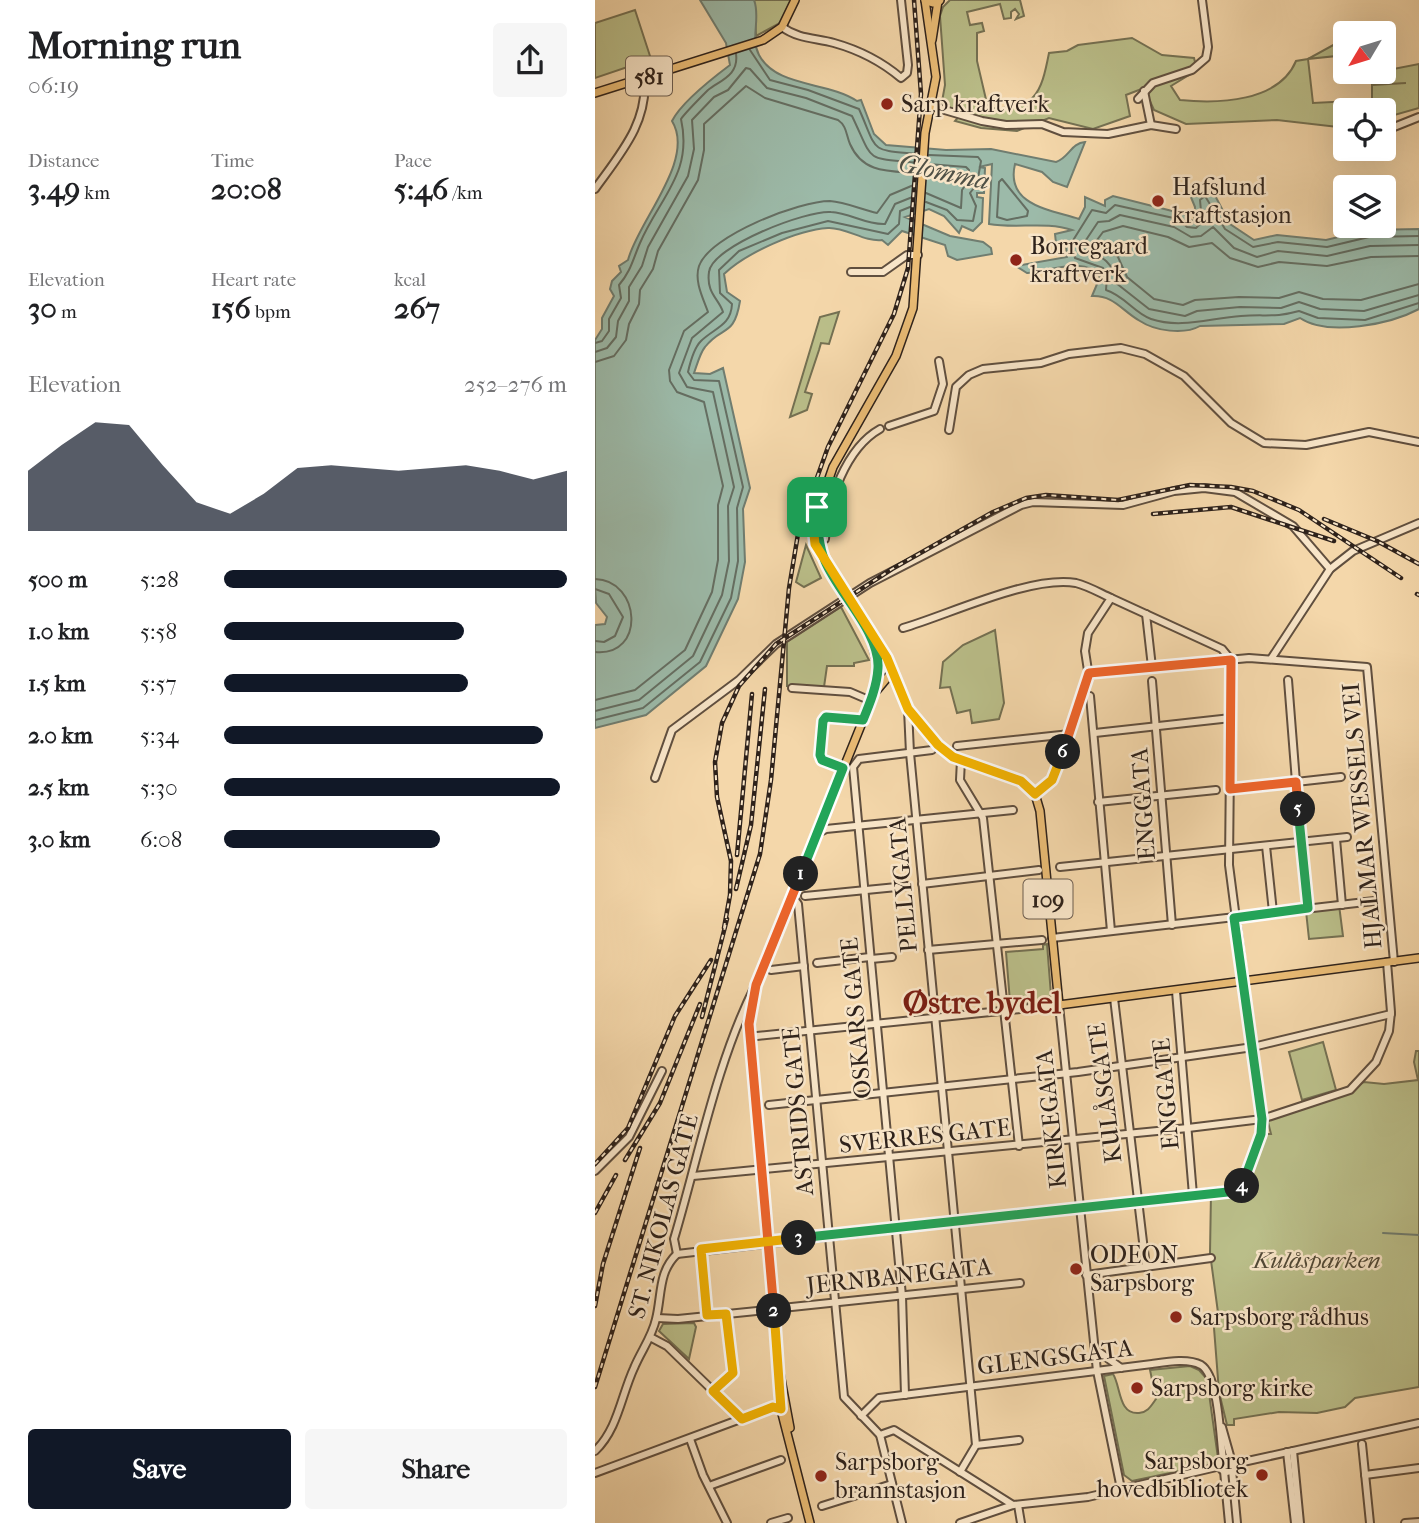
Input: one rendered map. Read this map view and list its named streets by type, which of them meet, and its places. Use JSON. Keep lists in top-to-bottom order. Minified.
{"streets":{"main road":["581","109","KIRKEGATA"],"street":["ENGGATA","HJALMAR WESSELS VEI","PELLYGATA","OSKARS GATE","KULÅSGATE","ENGGATE","ASTRIDS GATE","SVERRES GATE","ST. NIKOLAS GATE","JERNBANEGATA","GLENGSGATA"]},"crossings":[["HJALMAR WESSELS VEI","SVERRES GATE"],["PELLYGATA","OSKARS GATE"],["PELLYGATA","SVERRES GATE"],["PELLYGATA","JERNBANEGATA"],["PELLYGATA","GLENGSGATA"],["OSKARS GATE","SVERRES GATE"],["OSKARS GATE","JERNBANEGATA"],["OSKARS GATE","GLENGSGATA"],["KULÅSGATE","SVERRES GATE"],["ENGGATE","SVERRES GATE"],["ASTRIDS GATE","SVERRES GATE"],["ASTRIDS GATE","JERNBANEGATA"],["ASTRIDS GATE","GLENGSGATA"],["KIRKEGATA","SVERRES GATE"],["KIRKEGATA","GLENGSGATA"],["SVERRES GATE","ST. NIKOLAS GATE"]],"districts":["Østre bydel"],"water":["Glomma"],"parks":["Kulåsparken"],"places":["Sarp kraftverk","Hafslund kraftstasjon","Borregaard kraftverk","ODEON Sarpsborg","Sarpsborg rådhus","Sarpsborg kirke","Sarpsborg hovedbibliotek","Sarpsborg brannstasjon"],"north":"bottom left","page":{"heading":["Morning run","06:19"],"stats":[["Distance","3.49 km"],["Time","20:08"],["Pace","5:46 /km"],["Elevation","30 m"],["Heart rate","156 bpm"],["kcal","267"]],"chart":["Elevation","252–276 m"],"list":[{"name":"500 m","note":"5:28"},{"name":"1.0 km","note":"5:58"},{"name":"1.5 km","note":"5:57"},{"name":"2.0 km","note":"5:34"},{"name":"2.5 km","note":"5:30"},{"name":"3.0 km","note":"6:08"}],"pins":["6","5","1","4","3","2"],"buttons":["Save","Share"]}}
